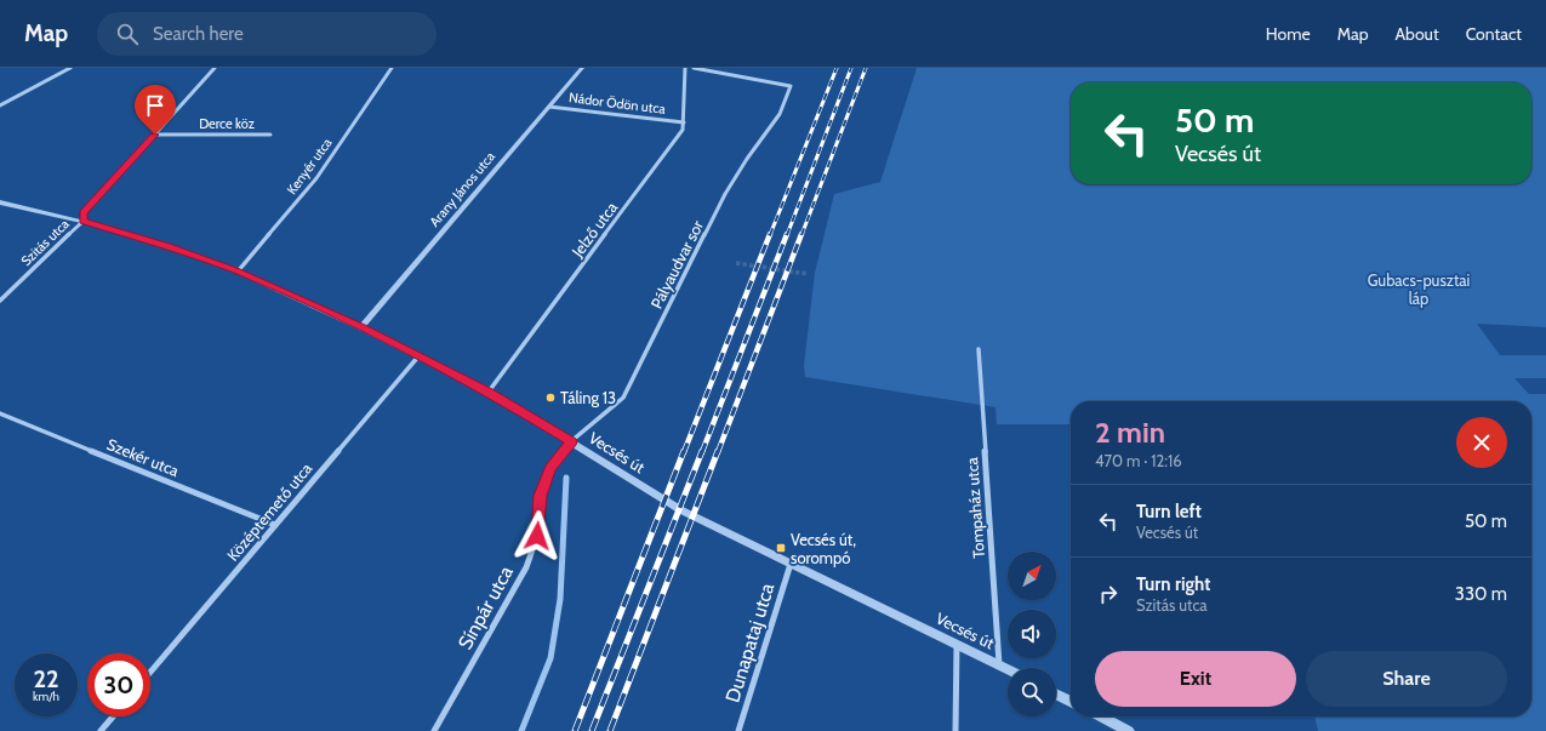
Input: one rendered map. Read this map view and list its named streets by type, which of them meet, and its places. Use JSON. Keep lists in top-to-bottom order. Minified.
{"streets":{"street":["Nádor Ödön utca","Derce köz","Kenyér utca","Arany János utca","Jelző utca","Szitás utca","Pályaudvar sor","Vecsés út","Szekér utca","Tompaház utca","Középtemető utca","Sínpár utca","Dunapataj utca"]},"crossings":[["Nádor Ödön utca","Arany János utca"],["Nádor Ödön utca","Jelző utca"],["Derce köz","Szitás utca"],["Kenyér utca","Vecsés út"],["Arany János utca","Vecsés út"],["Jelző utca","Vecsés út"],["Szitás utca","Vecsés út"],["Pályaudvar sor","Vecsés út"],["Pályaudvar sor","Sínpár utca"],["Vecsés út","Tompaház utca"],["Vecsés út","Középtemető utca"],["Vecsés út","Sínpár utca"],["Vecsés út","Dunapataj utca"],["Szekér utca","Középtemető utca"]],"parks":["Gubacs-pusztai láp"],"places":{"other":["Táling 13"],"transit":["Vecsés út, sorompó"]},"north":"top right","page":{"header":"Map","search":"Search here","nav":["Home","Map","About","Contact"],"turn":["50 m","Vecsés út"],"heading":["2 min","470 m · 12:16"],"list":[{"name":"Turn left","note":"Vecsés út","value":"50 m"},{"name":"Turn right","note":"Szitás utca","value":"330 m"}],"buttons":["Exit","Share"],"speed":"22 km/h","limit":"30"}}
